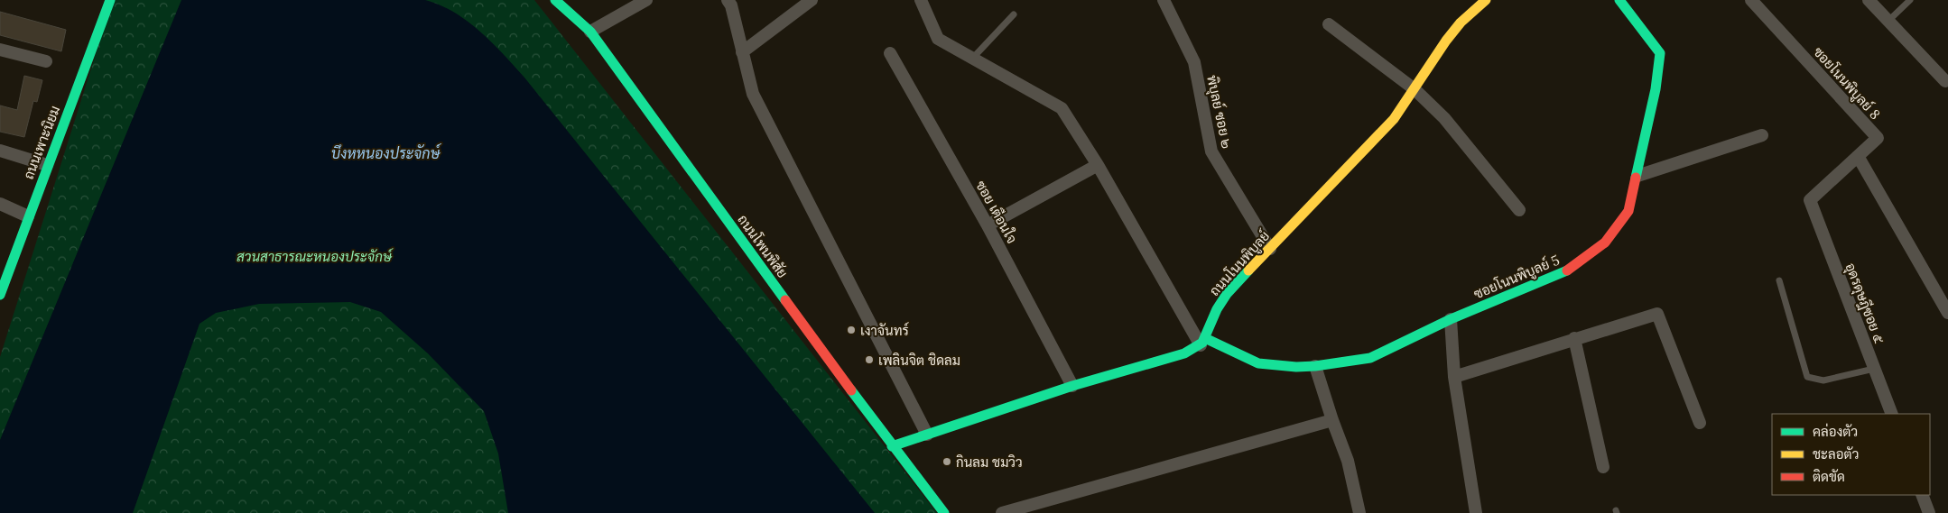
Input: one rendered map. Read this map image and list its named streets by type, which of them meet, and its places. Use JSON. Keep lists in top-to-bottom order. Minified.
{"streets":{"street":["ซอยโนนพิบูลย์ 8","พิบุลย์ ซอย ๒","ถนนเพาะนิยม","ซอย เตือนใจ","ถนนโพนพิสัย","ถนนโนนพิบูลย์","ซอยโนนพิบูลย์ 5","อุดรดุษฎีซอย ๕"]},"crossings":[["ซอยโนนพิบูลย์ 8","อุดรดุษฎีซอย ๕"],["พิบุลย์ ซอย ๒","ถนนโนนพิบูลย์"],["ถนนโนนพิบูลย์","ซอยโนนพิบูลย์ 5"]],"water":["บึงหหนองประจักษ์"],"parks":["สวนสาธารณะหนองประจักษ์"],"places":["เงาจันทร์","เพลินจิต ชิดลม","กินลม ชมวิว"],"legend":["คล่องตัว","ชะลอตัว","ติดขัด"]}
